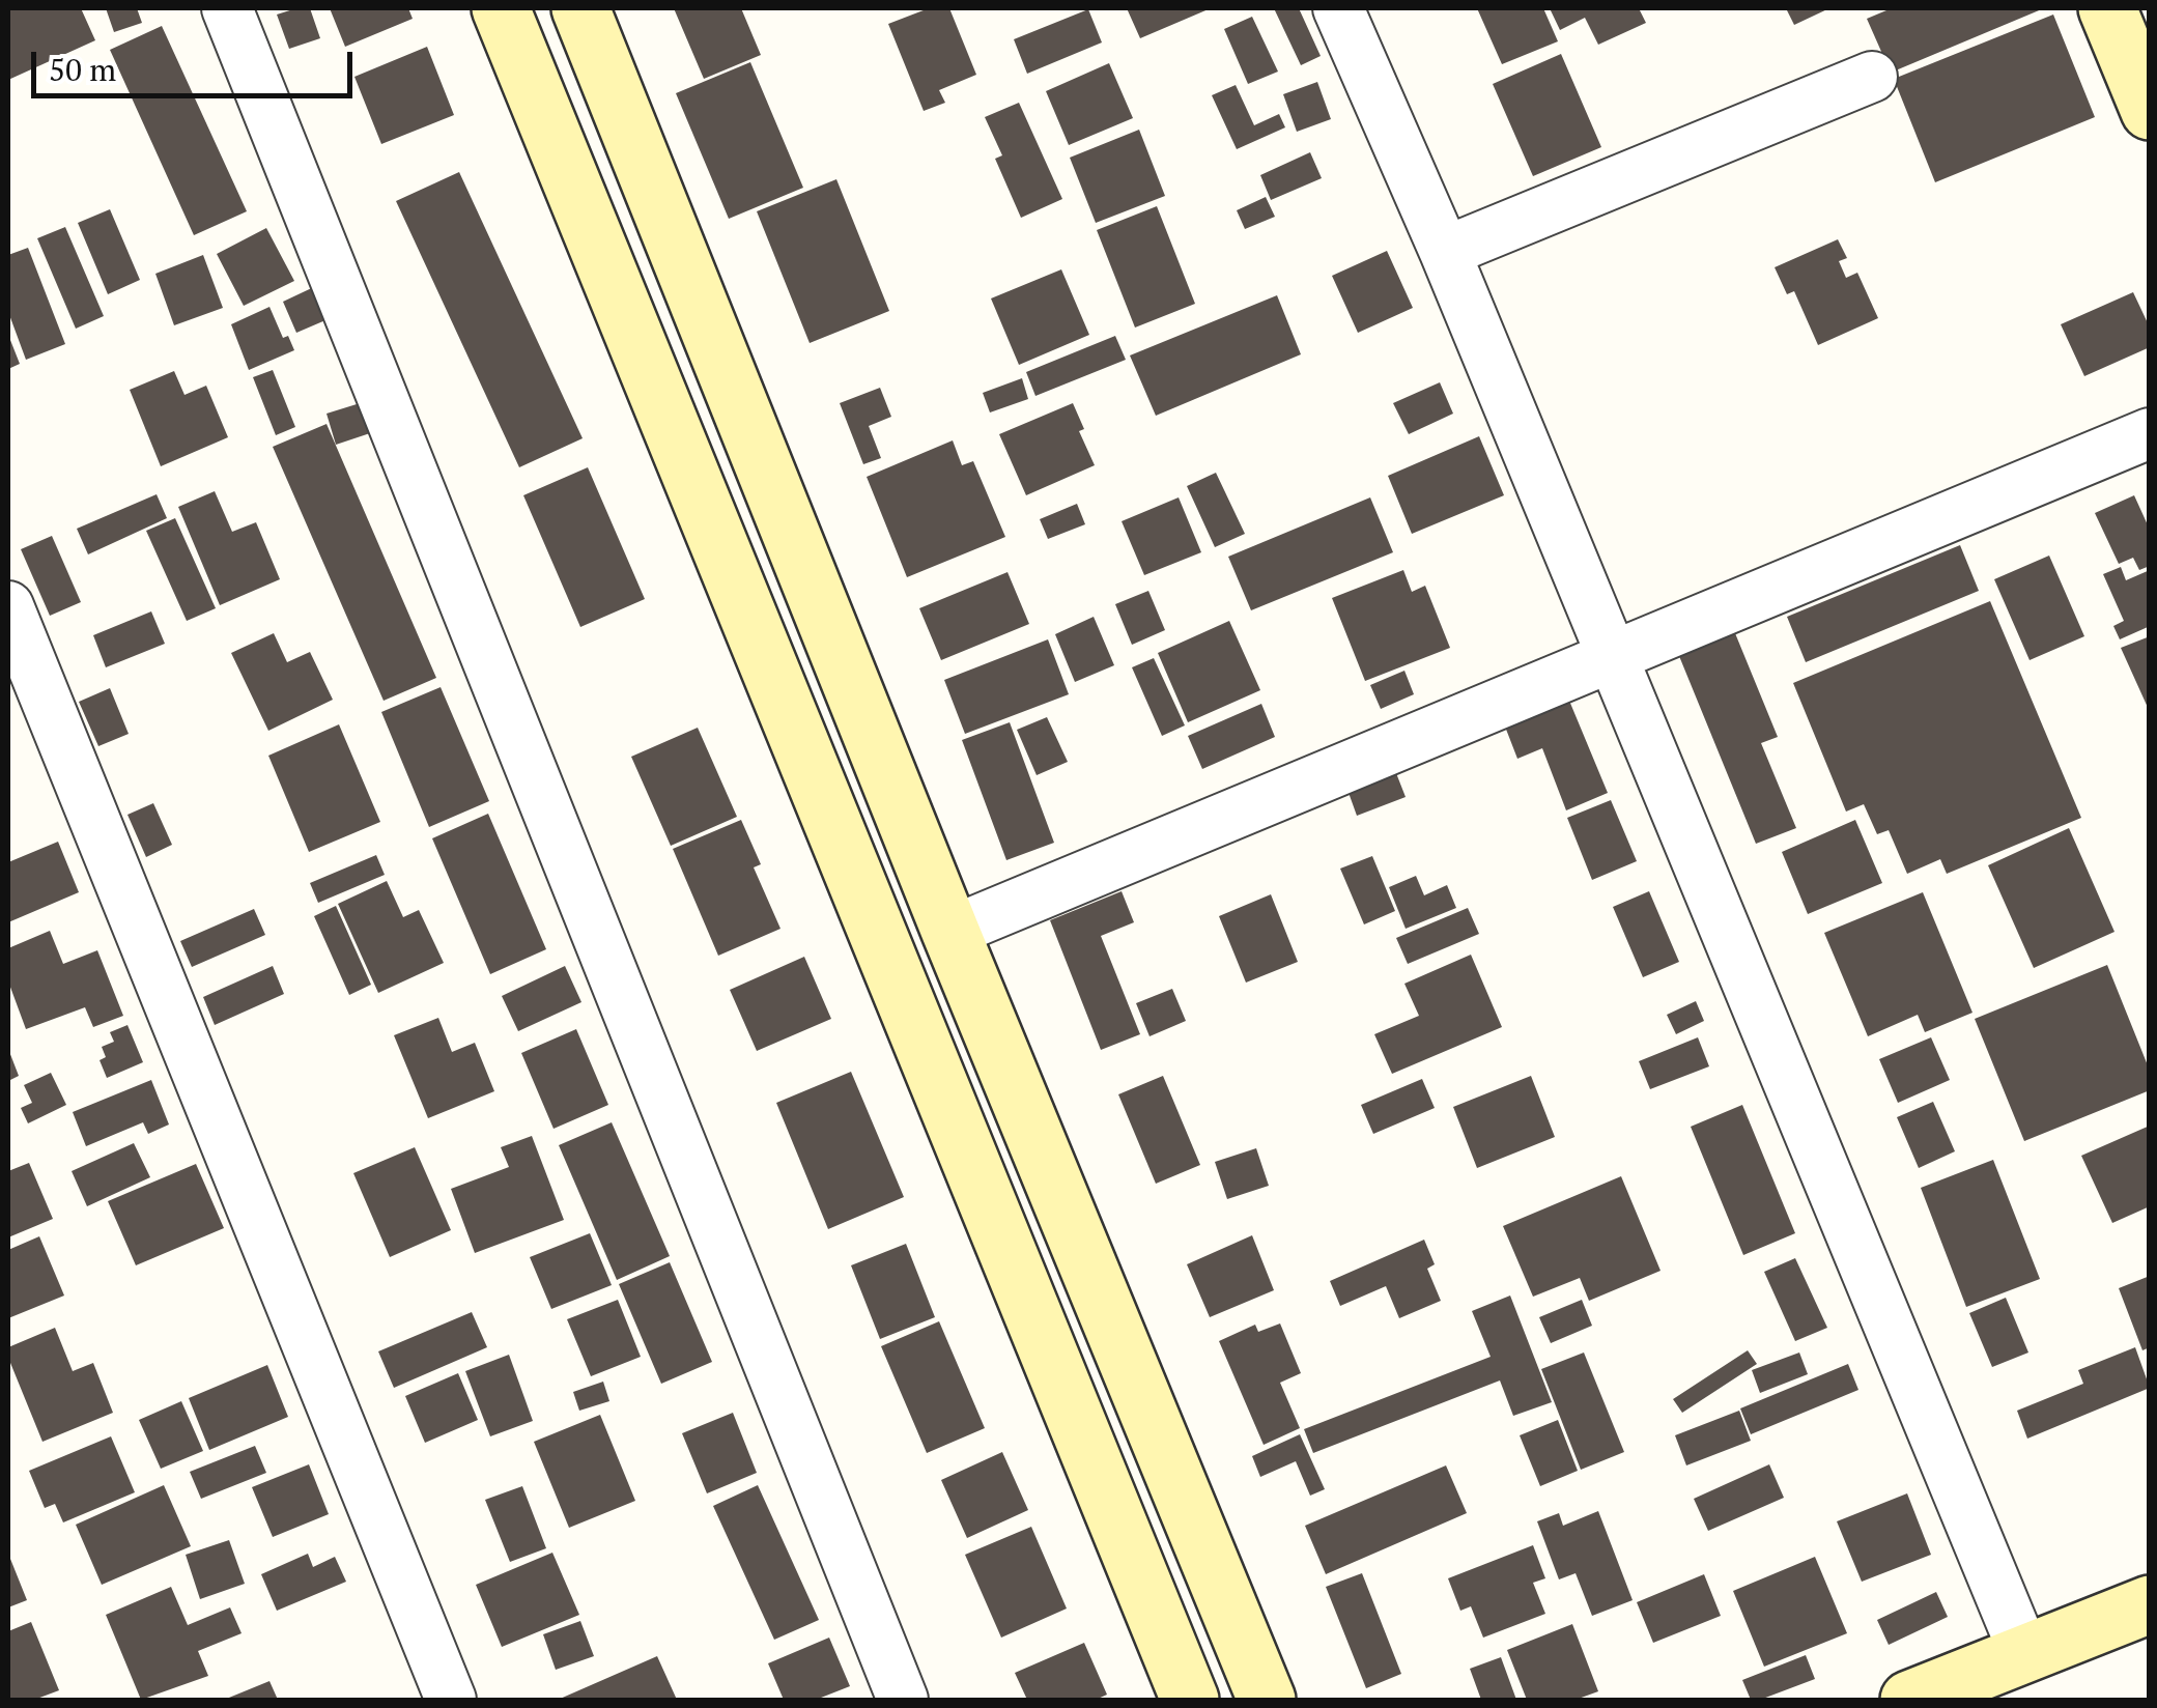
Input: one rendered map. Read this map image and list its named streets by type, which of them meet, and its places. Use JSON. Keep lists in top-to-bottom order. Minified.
{"scale_bar":"50 m"}
